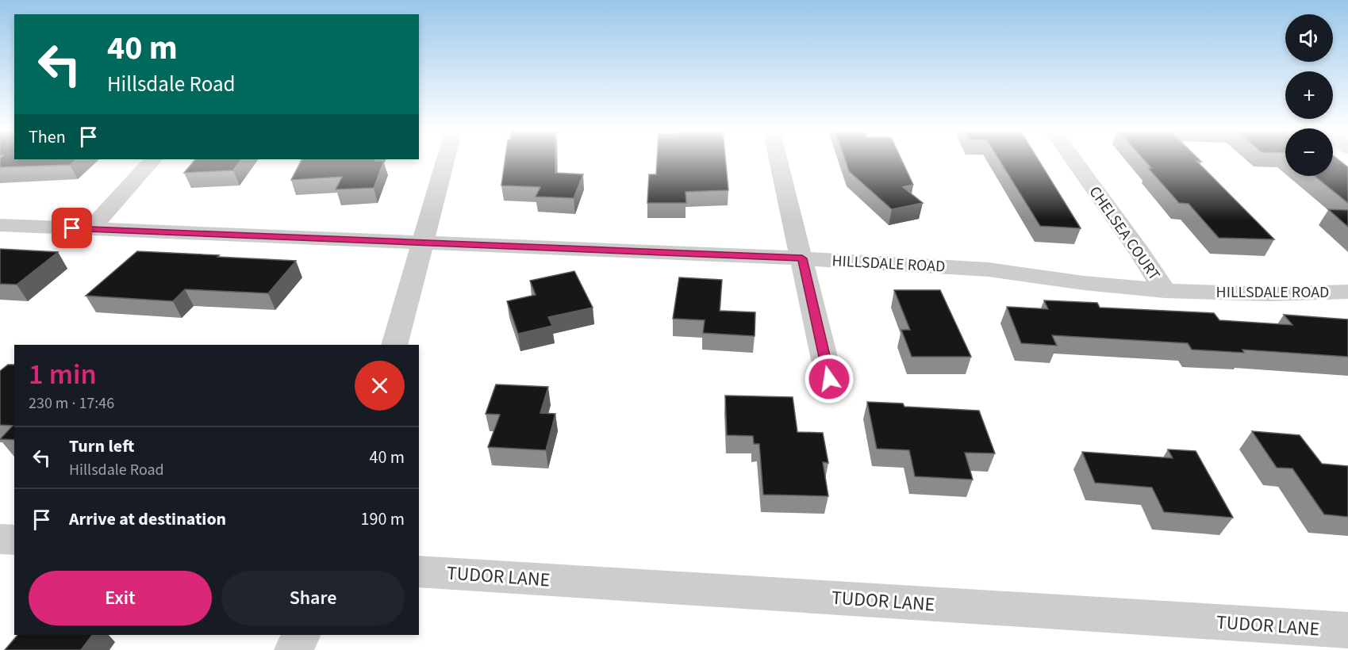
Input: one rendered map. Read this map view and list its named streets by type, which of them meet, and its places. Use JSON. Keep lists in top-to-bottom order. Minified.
{"streets":{"street":["CHELSEA COURT","HILLSDALE ROAD","TUDOR LANE"]},"crossings":[["CHELSEA COURT","HILLSDALE ROAD"]],"page":{"map_buttons":["+","−"],"turn":["40 m","Hillsdale Road"],"then":"Then","heading":["1 min","230 m · 17:46"],"list":[{"name":"Turn left","note":"Hillsdale Road","value":"40 m"},{"name":"Arrive at destination","value":"190 m"}],"buttons":["Exit","Share"]}}
